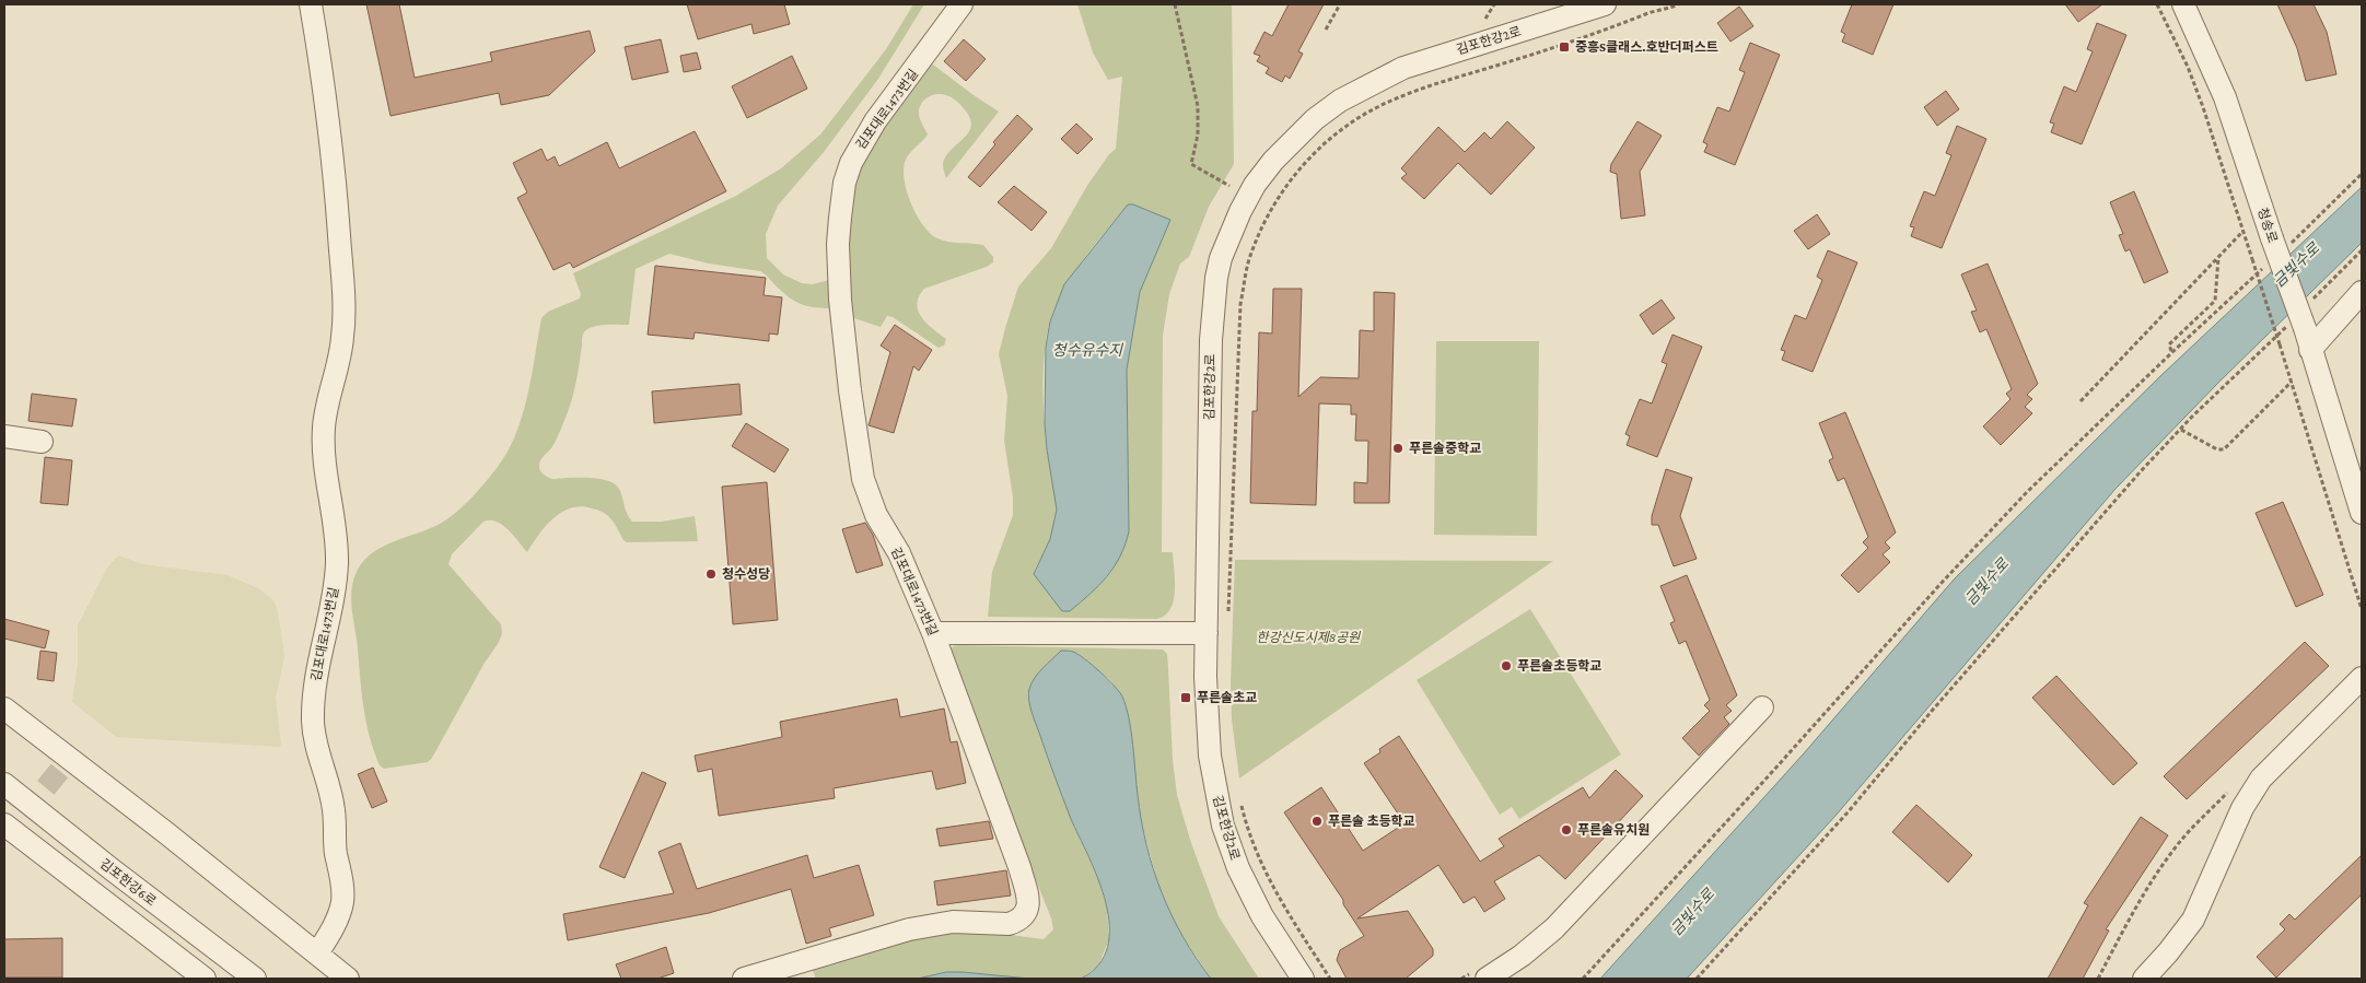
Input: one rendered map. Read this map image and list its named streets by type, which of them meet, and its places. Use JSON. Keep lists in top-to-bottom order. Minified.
{"streets":{"street":["김포한강2로","김포대로1473번길","청송로","김포한강6로"]},"water":["금빛수로","청수유수지"],"parks":["한강신도시제8공원"],"places":{"transit":["중흥S클래스.호반더퍼스트","푸른솔초교"],"other":["푸른솔중학교","청수성당","푸른솔초등학교","푸른솔 초등학교","푸른솔유치원"]}}
